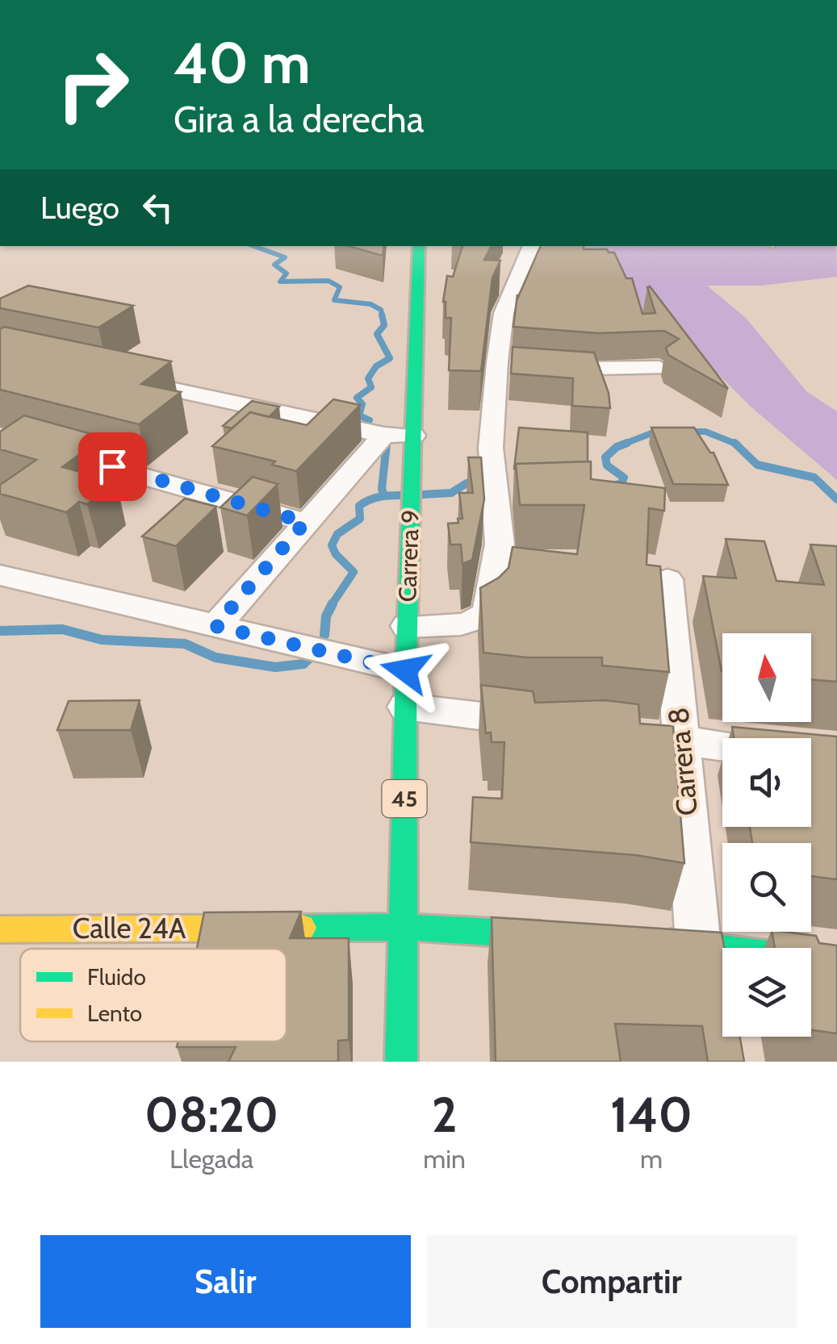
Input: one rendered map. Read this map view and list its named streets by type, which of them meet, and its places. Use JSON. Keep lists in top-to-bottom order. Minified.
{"streets":{"main road":["Carrera 9","45","Calle 24A"],"street":["Carrera 8"]},"crossings":[["Carrera 9","Calle 24A"]],"legend":["Fluido","Lento"],"north":"top","page":{"turn":["40 m","Gira a la derecha"],"then":"Luego","eta":["08:20","Llegada","2","min","140","m"],"buttons":["Salir","Compartir"]}}
